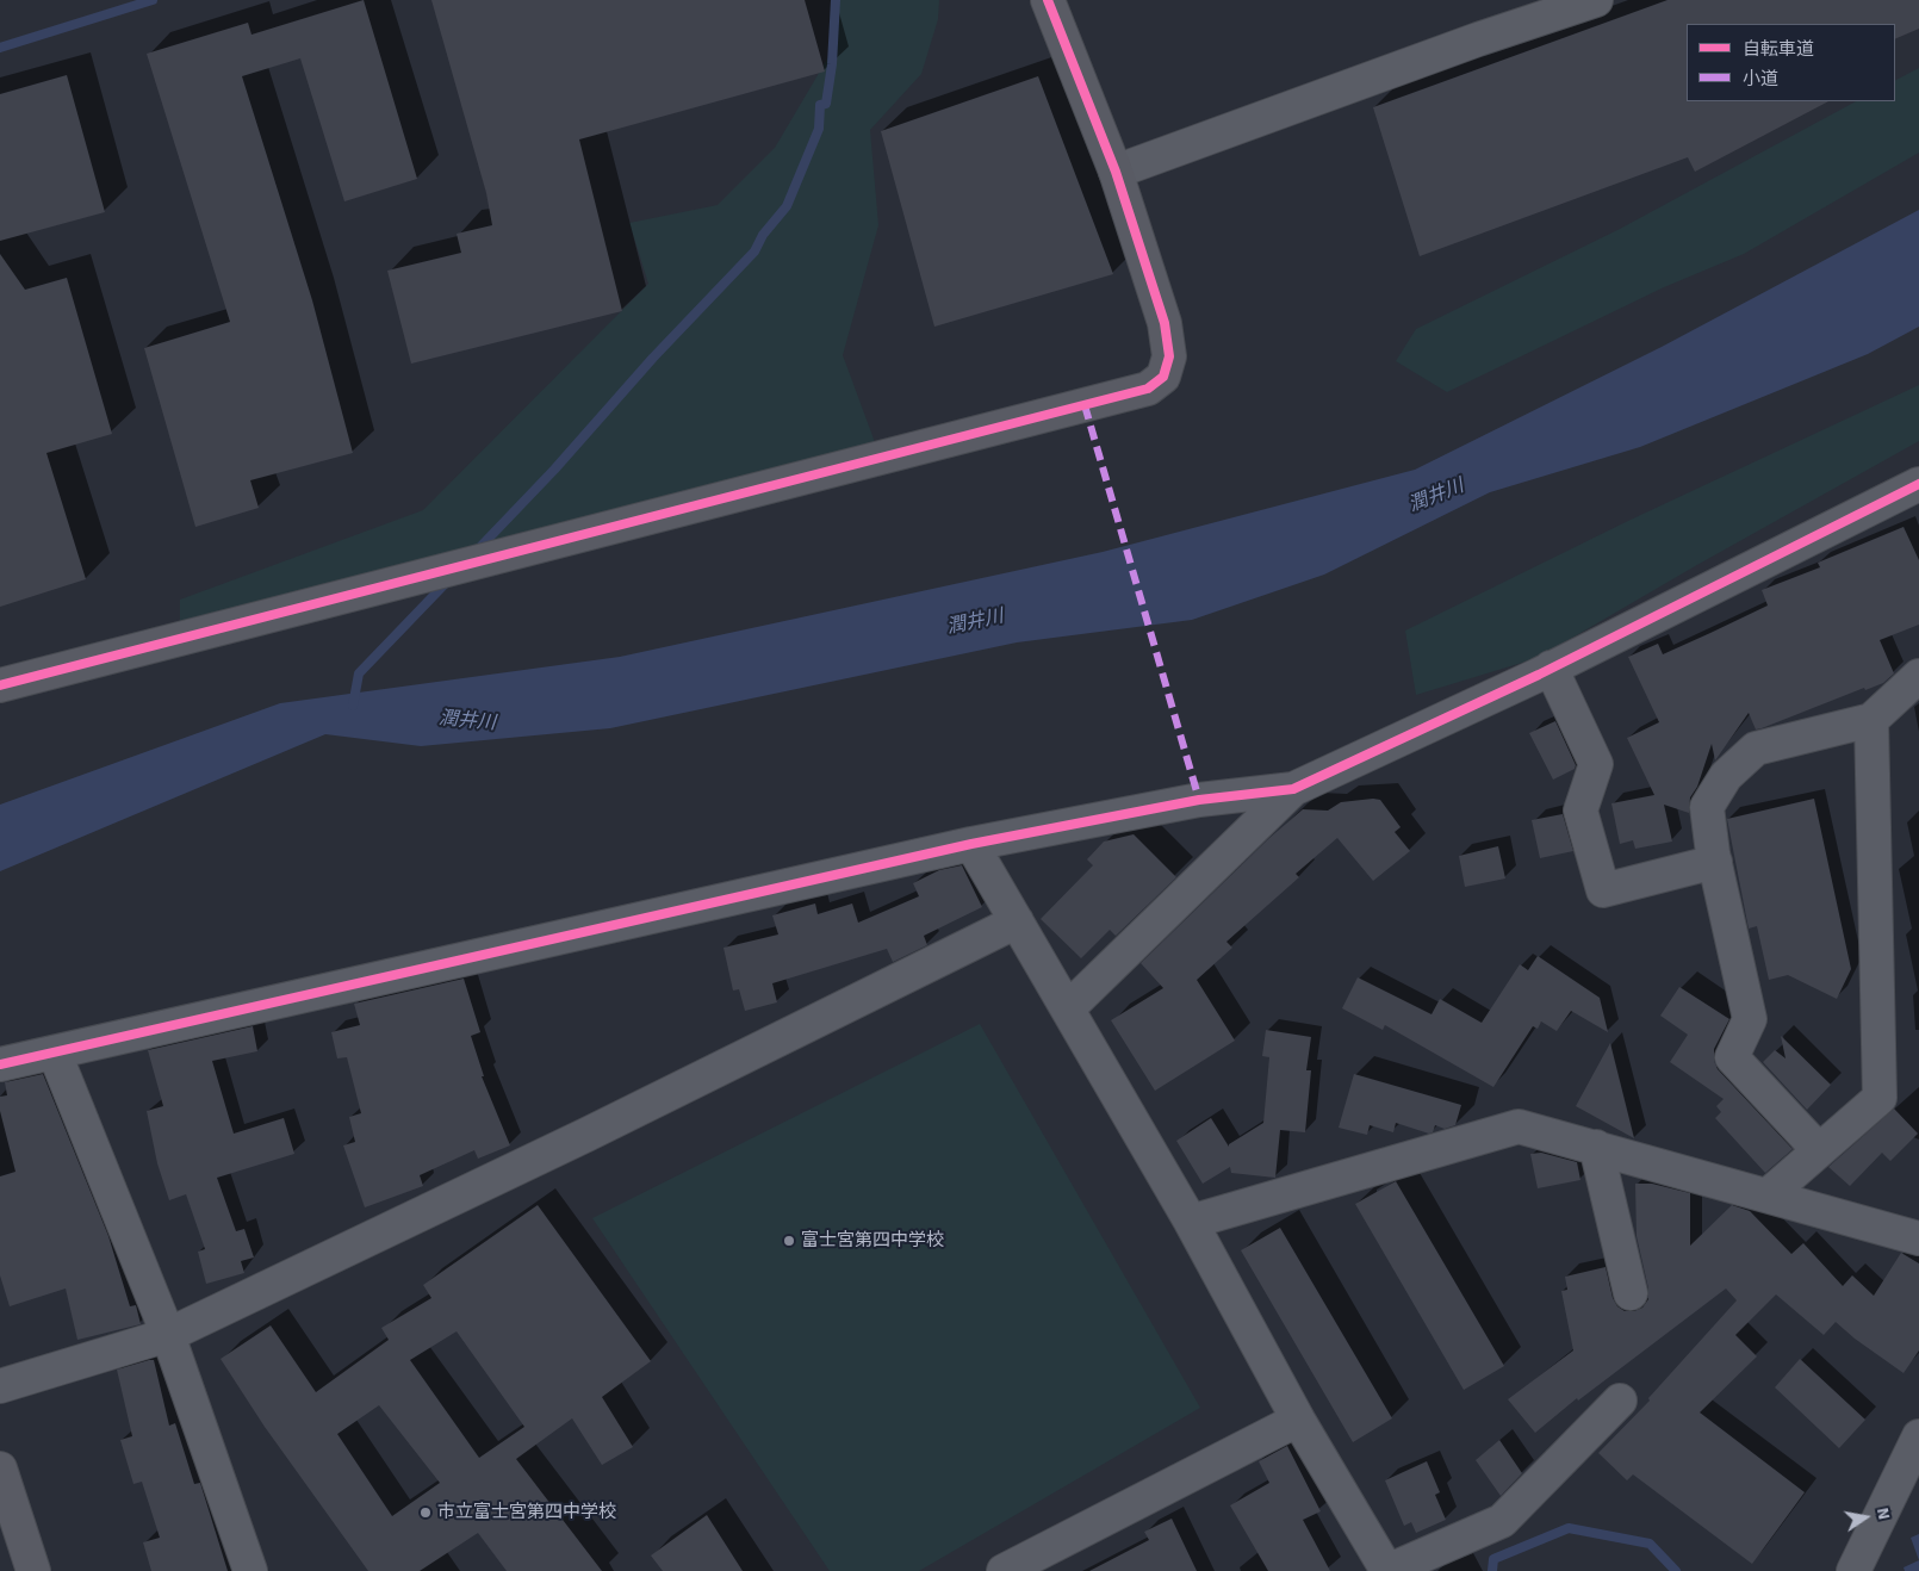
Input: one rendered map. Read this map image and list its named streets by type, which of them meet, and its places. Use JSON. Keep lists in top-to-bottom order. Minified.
{"water":["潤井川"],"places":["富士宮第四中学校","市立富士宮第四中学校"],"legend":["自転車道","小道"],"north":"right"}
